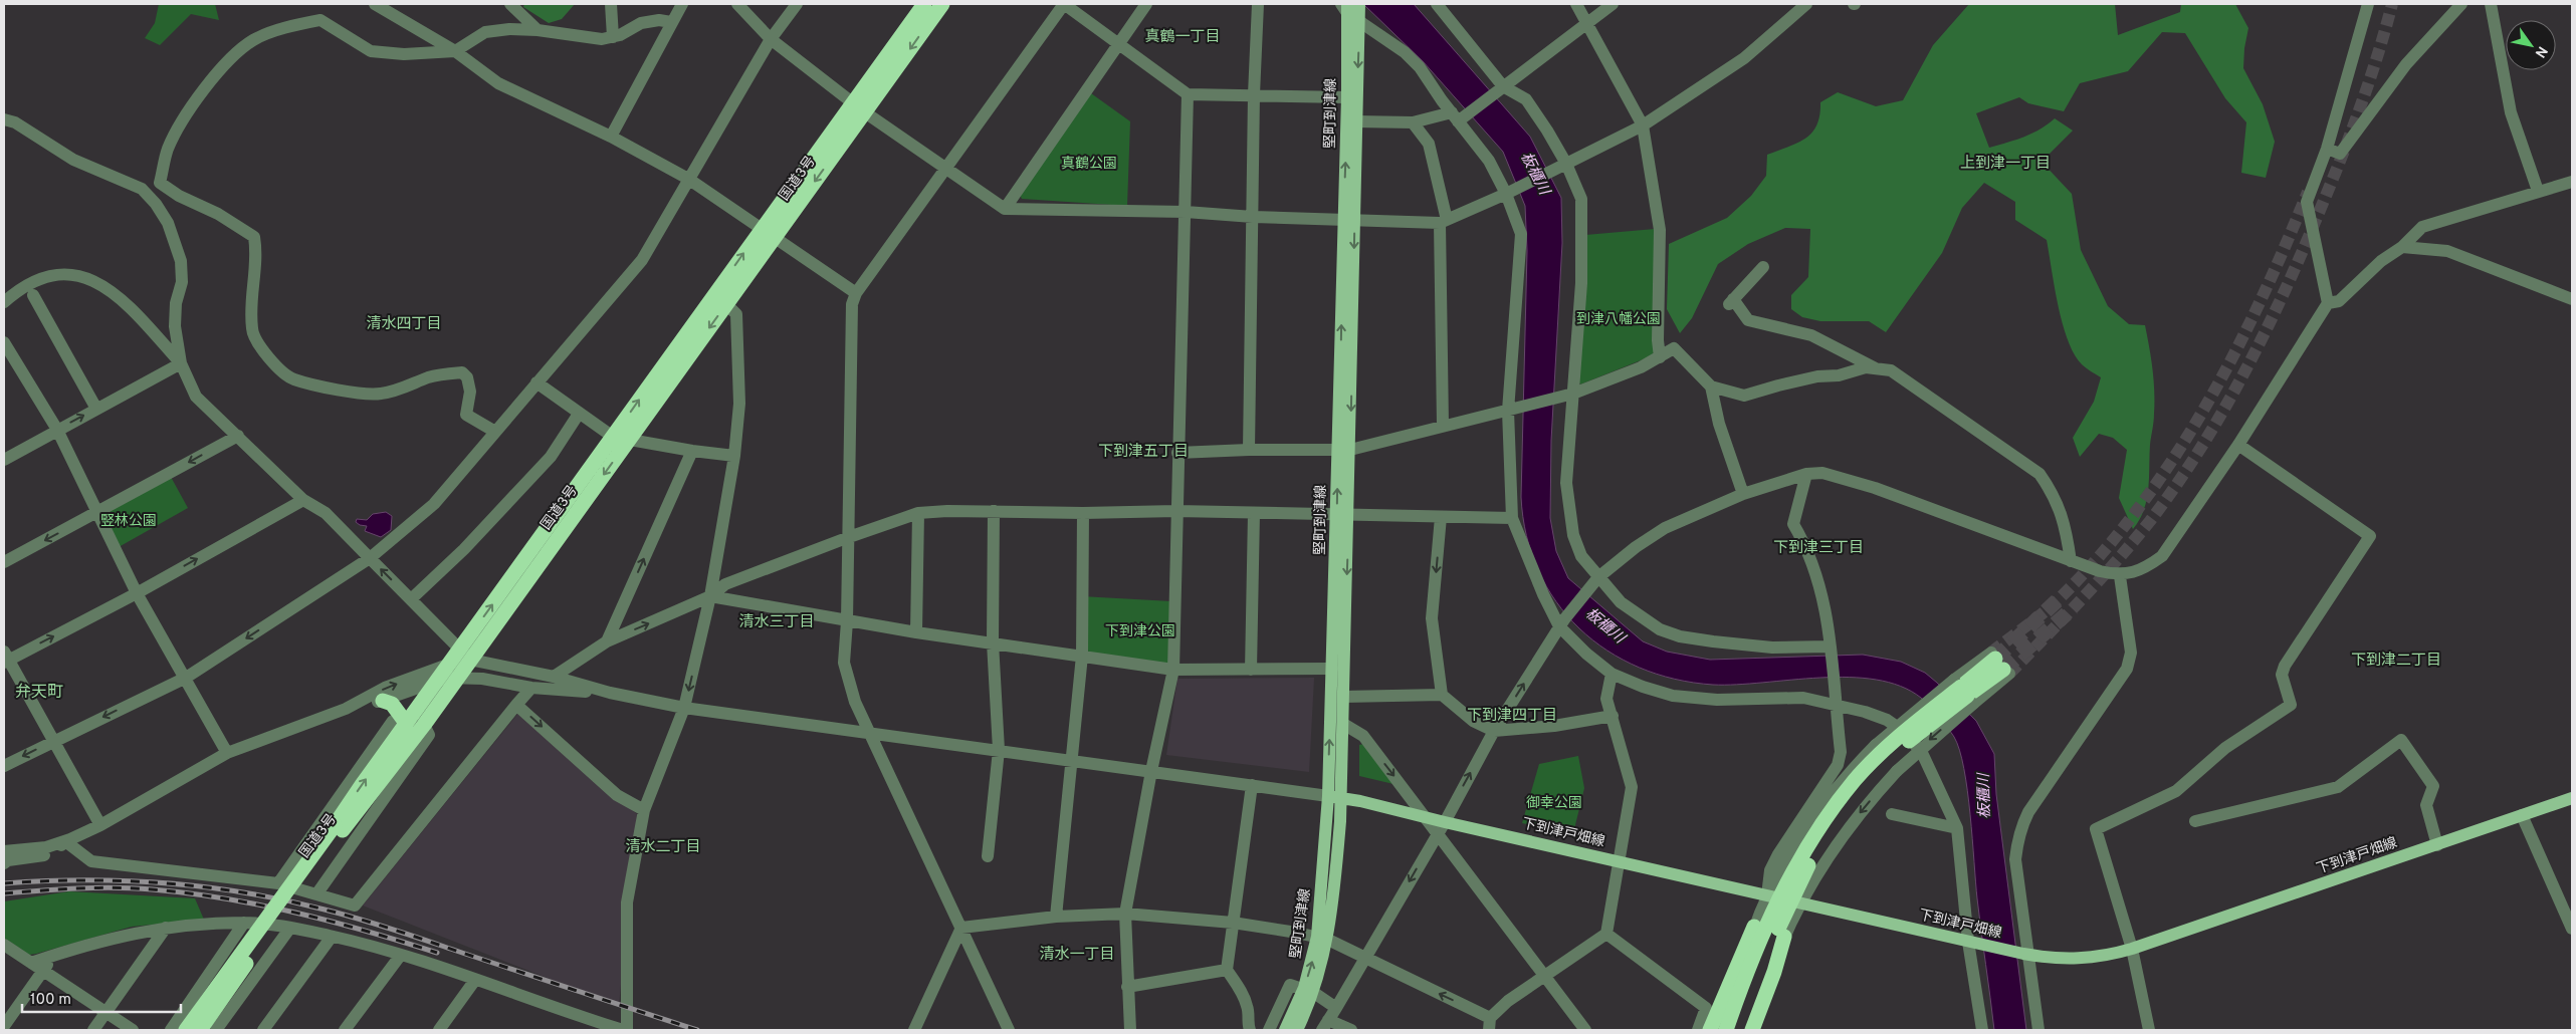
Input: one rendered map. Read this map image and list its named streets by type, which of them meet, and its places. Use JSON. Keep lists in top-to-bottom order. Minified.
{"streets":{"highway":["国道3号"],"main road":["堅町到津線","下到津戸畑線"]},"crossings":[["堅町到津線","下到津戸畑線"]],"districts":["真鶴一丁目","上到津一丁目","清水四丁目","下到津五丁目","下到津三丁目","清水三丁目","下到津二丁目","弁天町","下到津四丁目","清水二丁目","清水一丁目"],"water":["板櫃川"],"parks":["真鶴公園","到津八幡公園","竪林公園","下到津公園","御幸公園"],"scale_bar":"100 m","north":"bottom right"}
